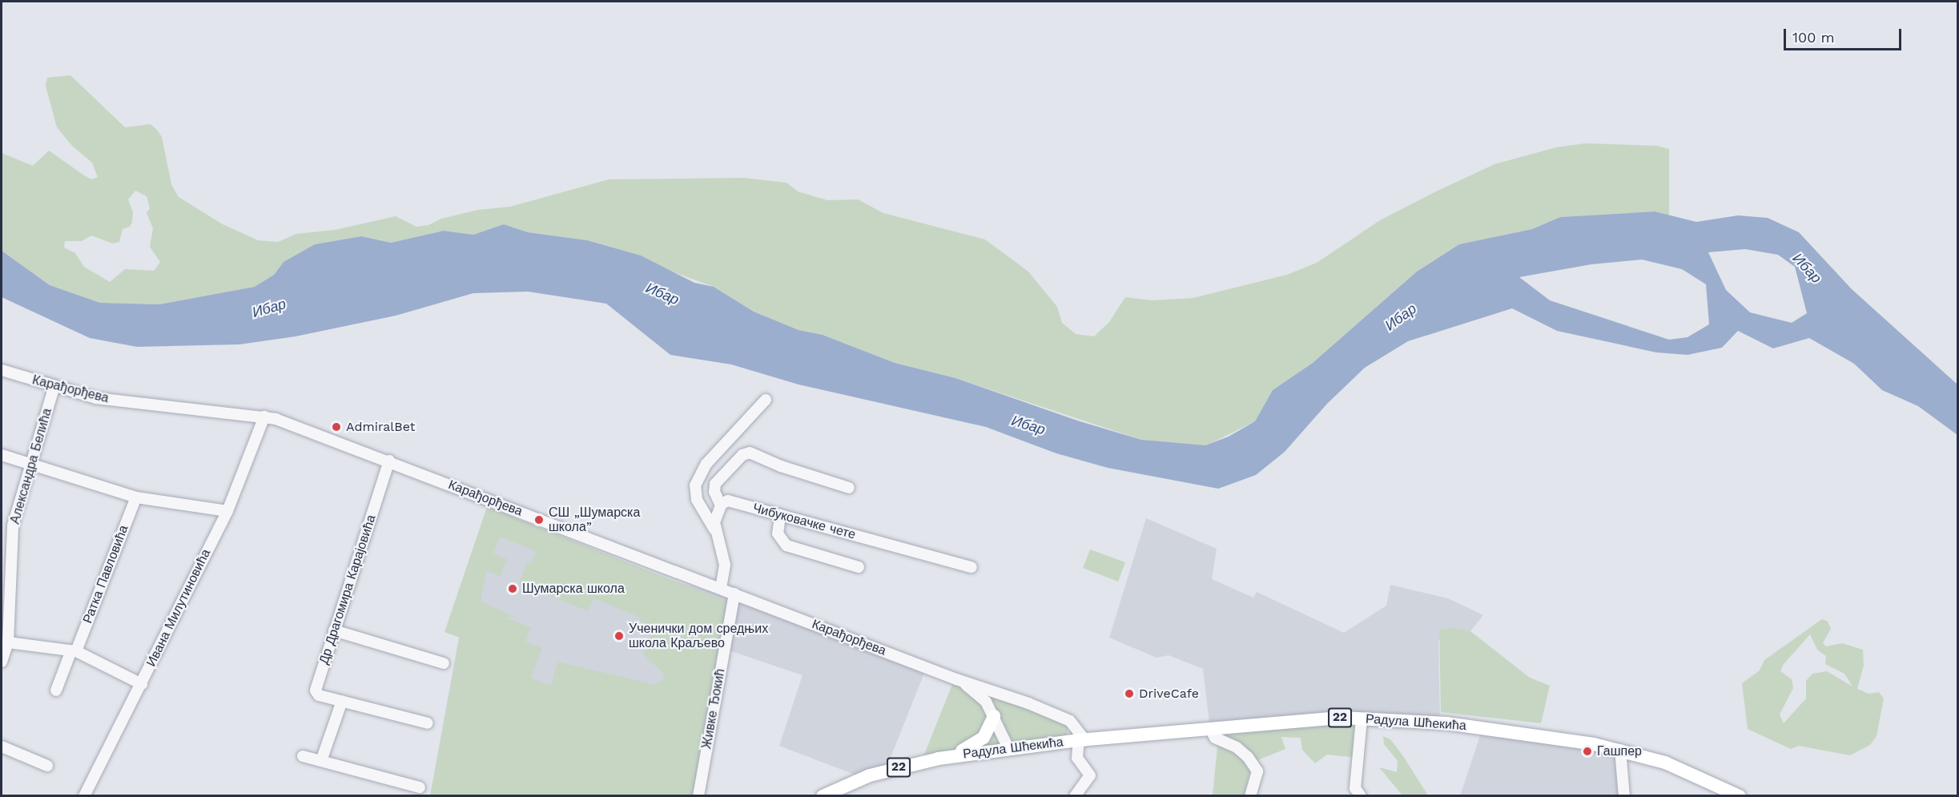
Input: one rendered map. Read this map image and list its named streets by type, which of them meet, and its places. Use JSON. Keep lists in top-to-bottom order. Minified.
{"streets":{"main road":["22","Радула Шћекића"],"street":["Карађорђева","Александра Белића","Чибуковачке чете","Ратка Павловића","Др Драгомира Карајовића","Ивана Милутиновића","Живке Ђокић"]},"crossings":[["Карађорђева","Александра Белића"],["Карађорђева","Др Драгомира Карајовића"],["Карађорђева","Ивана Милутиновића"],["Карађорђева","Живке Ђокић"],["Карађорђева","Радула Шћекића"],["22","Радула Шћекића"]],"water":["Ибар"],"places":["AdmiralBet","СШ „Шумарска школа”","Шумарска школа","Ученички дом средњих школа Краљево","DriveCafe","Гашпер"],"scale_bar":"100 m"}
